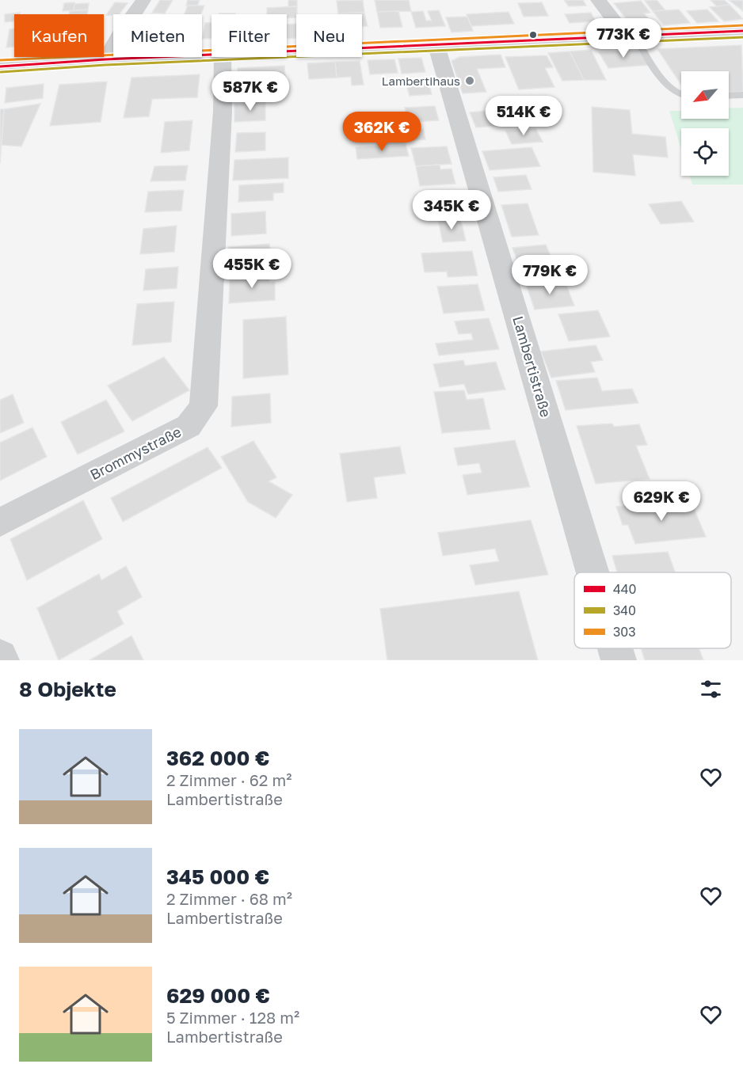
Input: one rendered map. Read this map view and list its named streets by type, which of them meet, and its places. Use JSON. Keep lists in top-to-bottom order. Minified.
{"streets":{"street":["Lambertistraße","Brommystraße"]},"places":["Lambertihaus"],"lines":["transit line 303","transit line 440","transit line 340"],"legend":["440","340","303"],"north":"bottom left","page":{"chip":["Kaufen","Mieten","Filter","Neu"],"price":["773K €","587K €","514K €","362K €","345K €","455K €","779K €","629K €"],"heading":"8 Objekte","list":[{"name":"362 000 €","note":"2 Zimmer · 62 m² · Lambertistraße"},{"name":"345 000 €","note":"2 Zimmer · 68 m² · Lambertistraße"},{"name":"629 000 €","note":"5 Zimmer · 128 m² · Lambertistraße"}]}}
